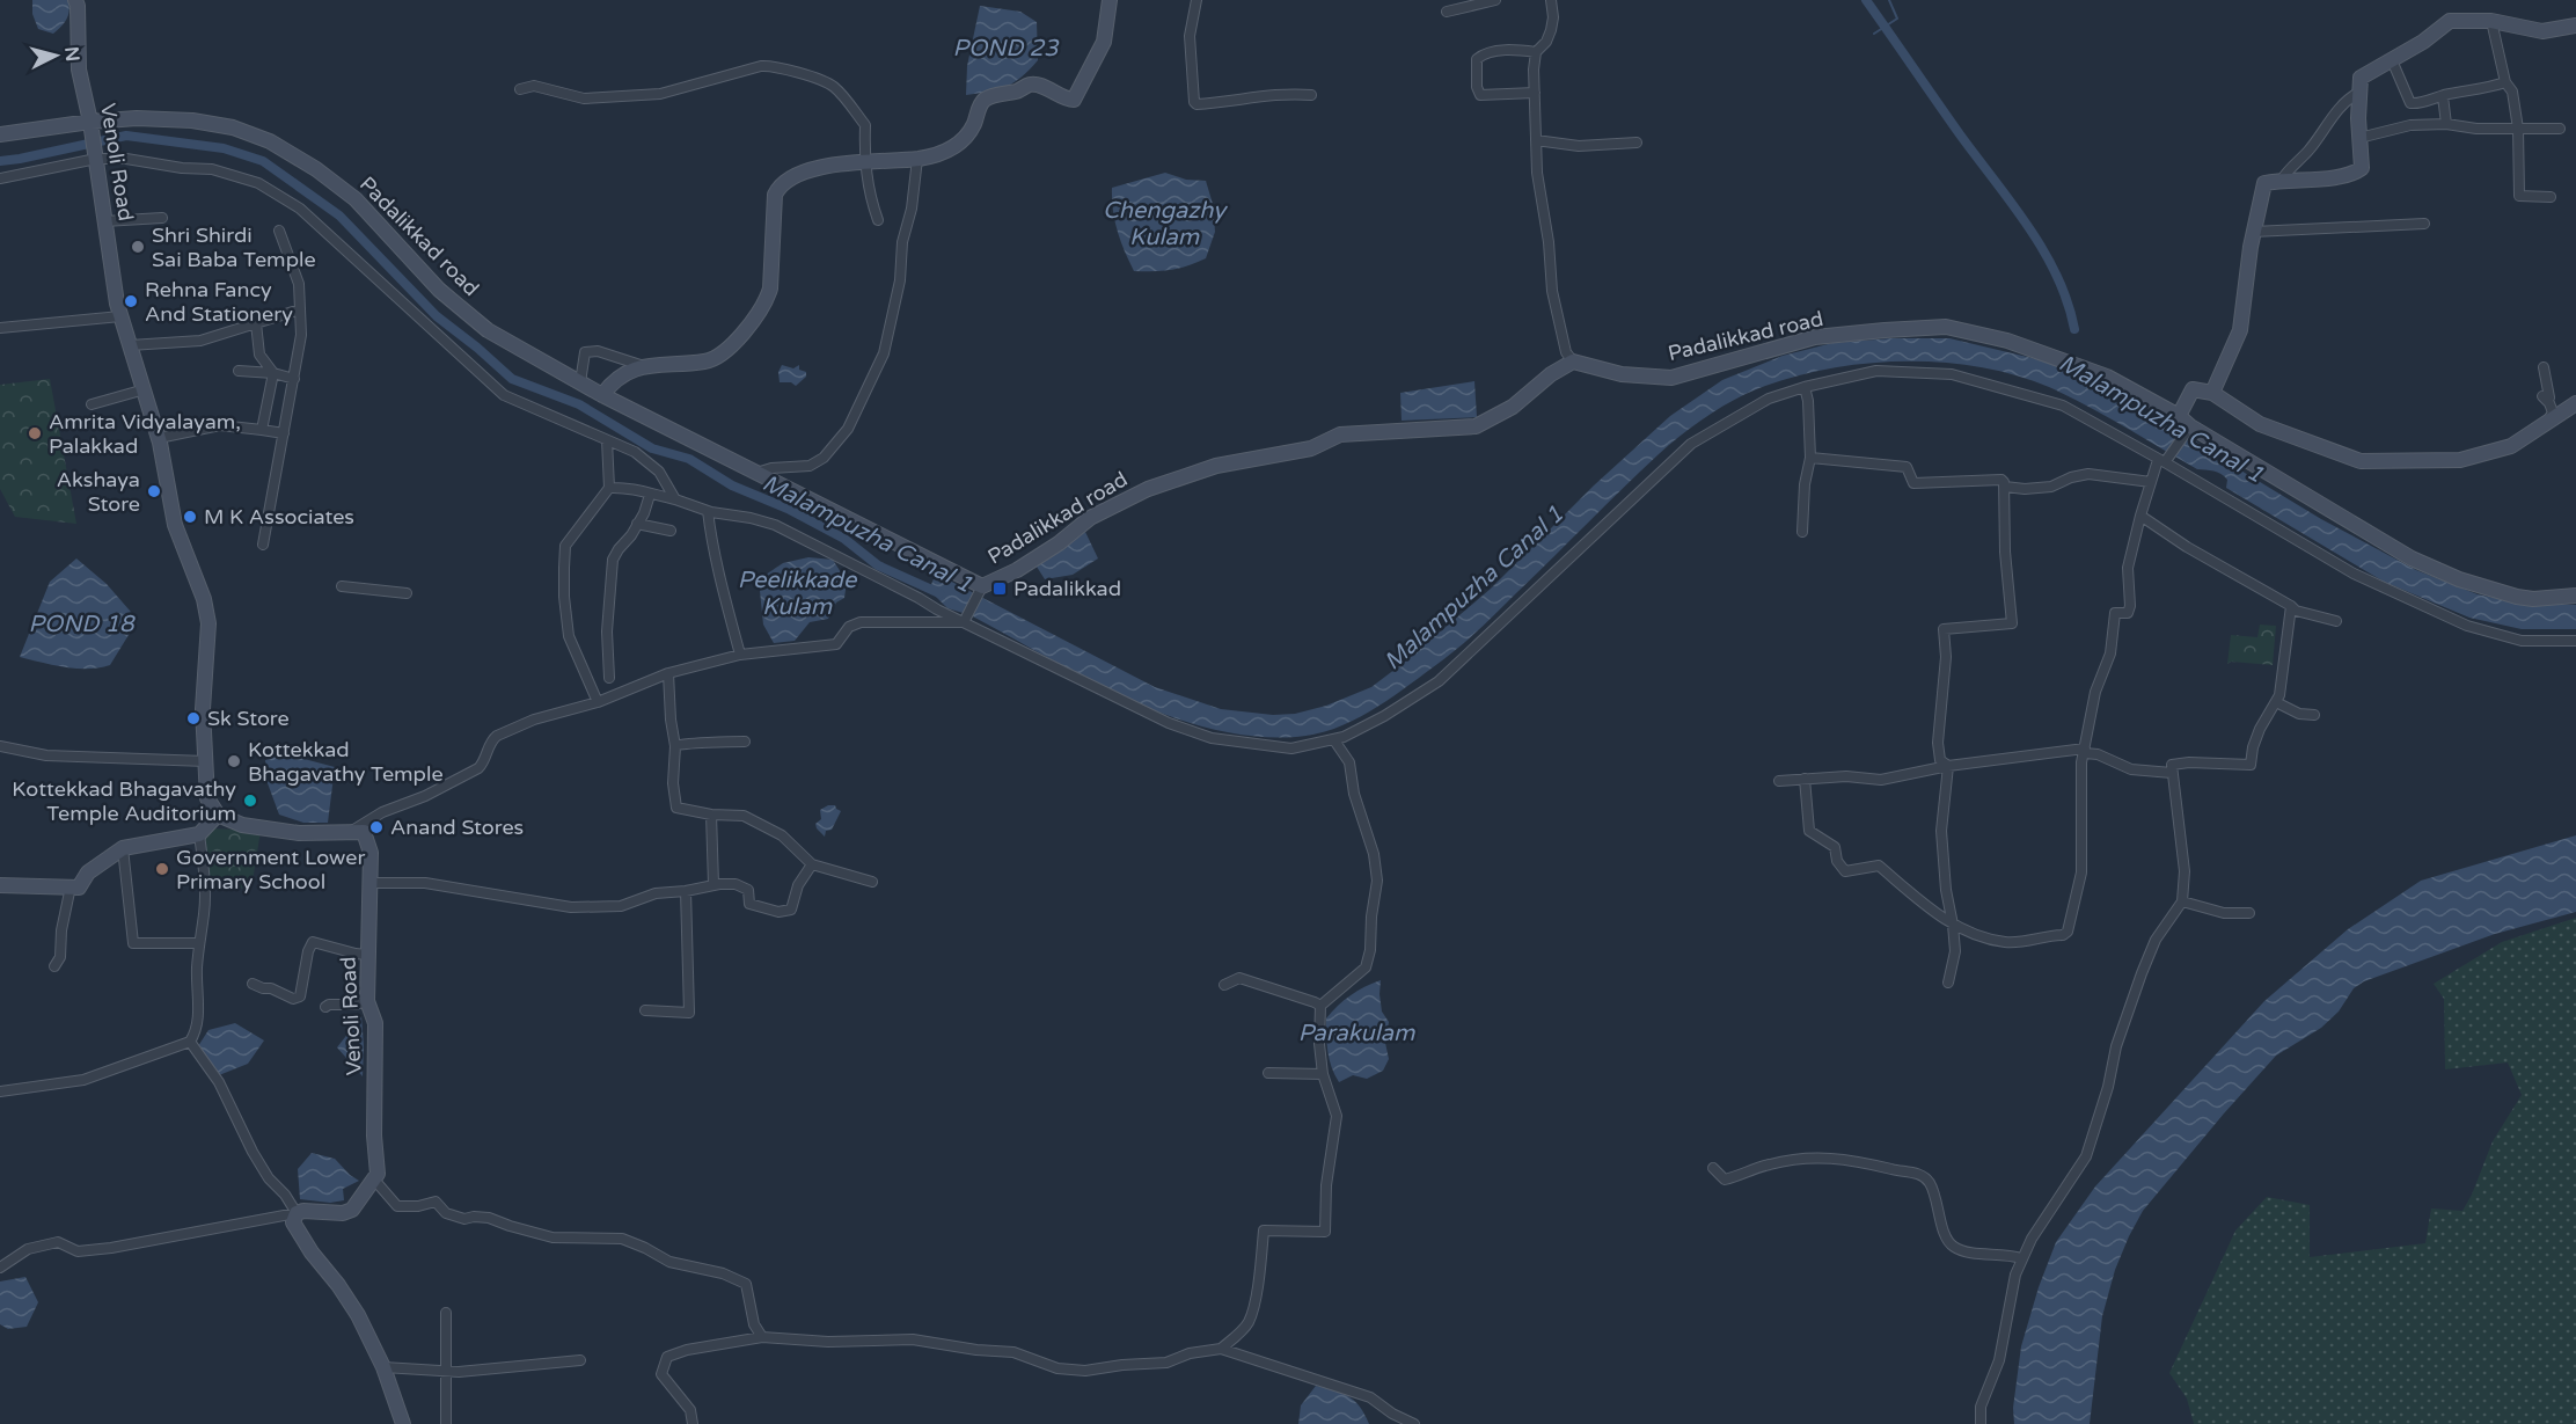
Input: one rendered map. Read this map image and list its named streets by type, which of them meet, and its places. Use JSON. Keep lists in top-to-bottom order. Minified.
{"streets":{"street":["Venoli Road","Padalikkad road"]},"crossings":[["Venoli Road","Padalikkad road"]],"water":["POND 23","Chengazhy Kulam","Malampuzha Canal 1","Peelikkade Kulam","POND 18","Parakulam"],"places":{"other":["Shri Shirdi Sai Baba Temple","Rehna Fancy And Stationery","Amrita Vidyalayam, Palakkad","Akshaya Store","M K Associates","Sk Store","Kottekkad Bhagavathy Temple","Kottekkad Bhagavathy Temple Auditorium","Anand Stores","Government Lower Primary School"],"transit":["Padalikkad"]},"north":"right"}
